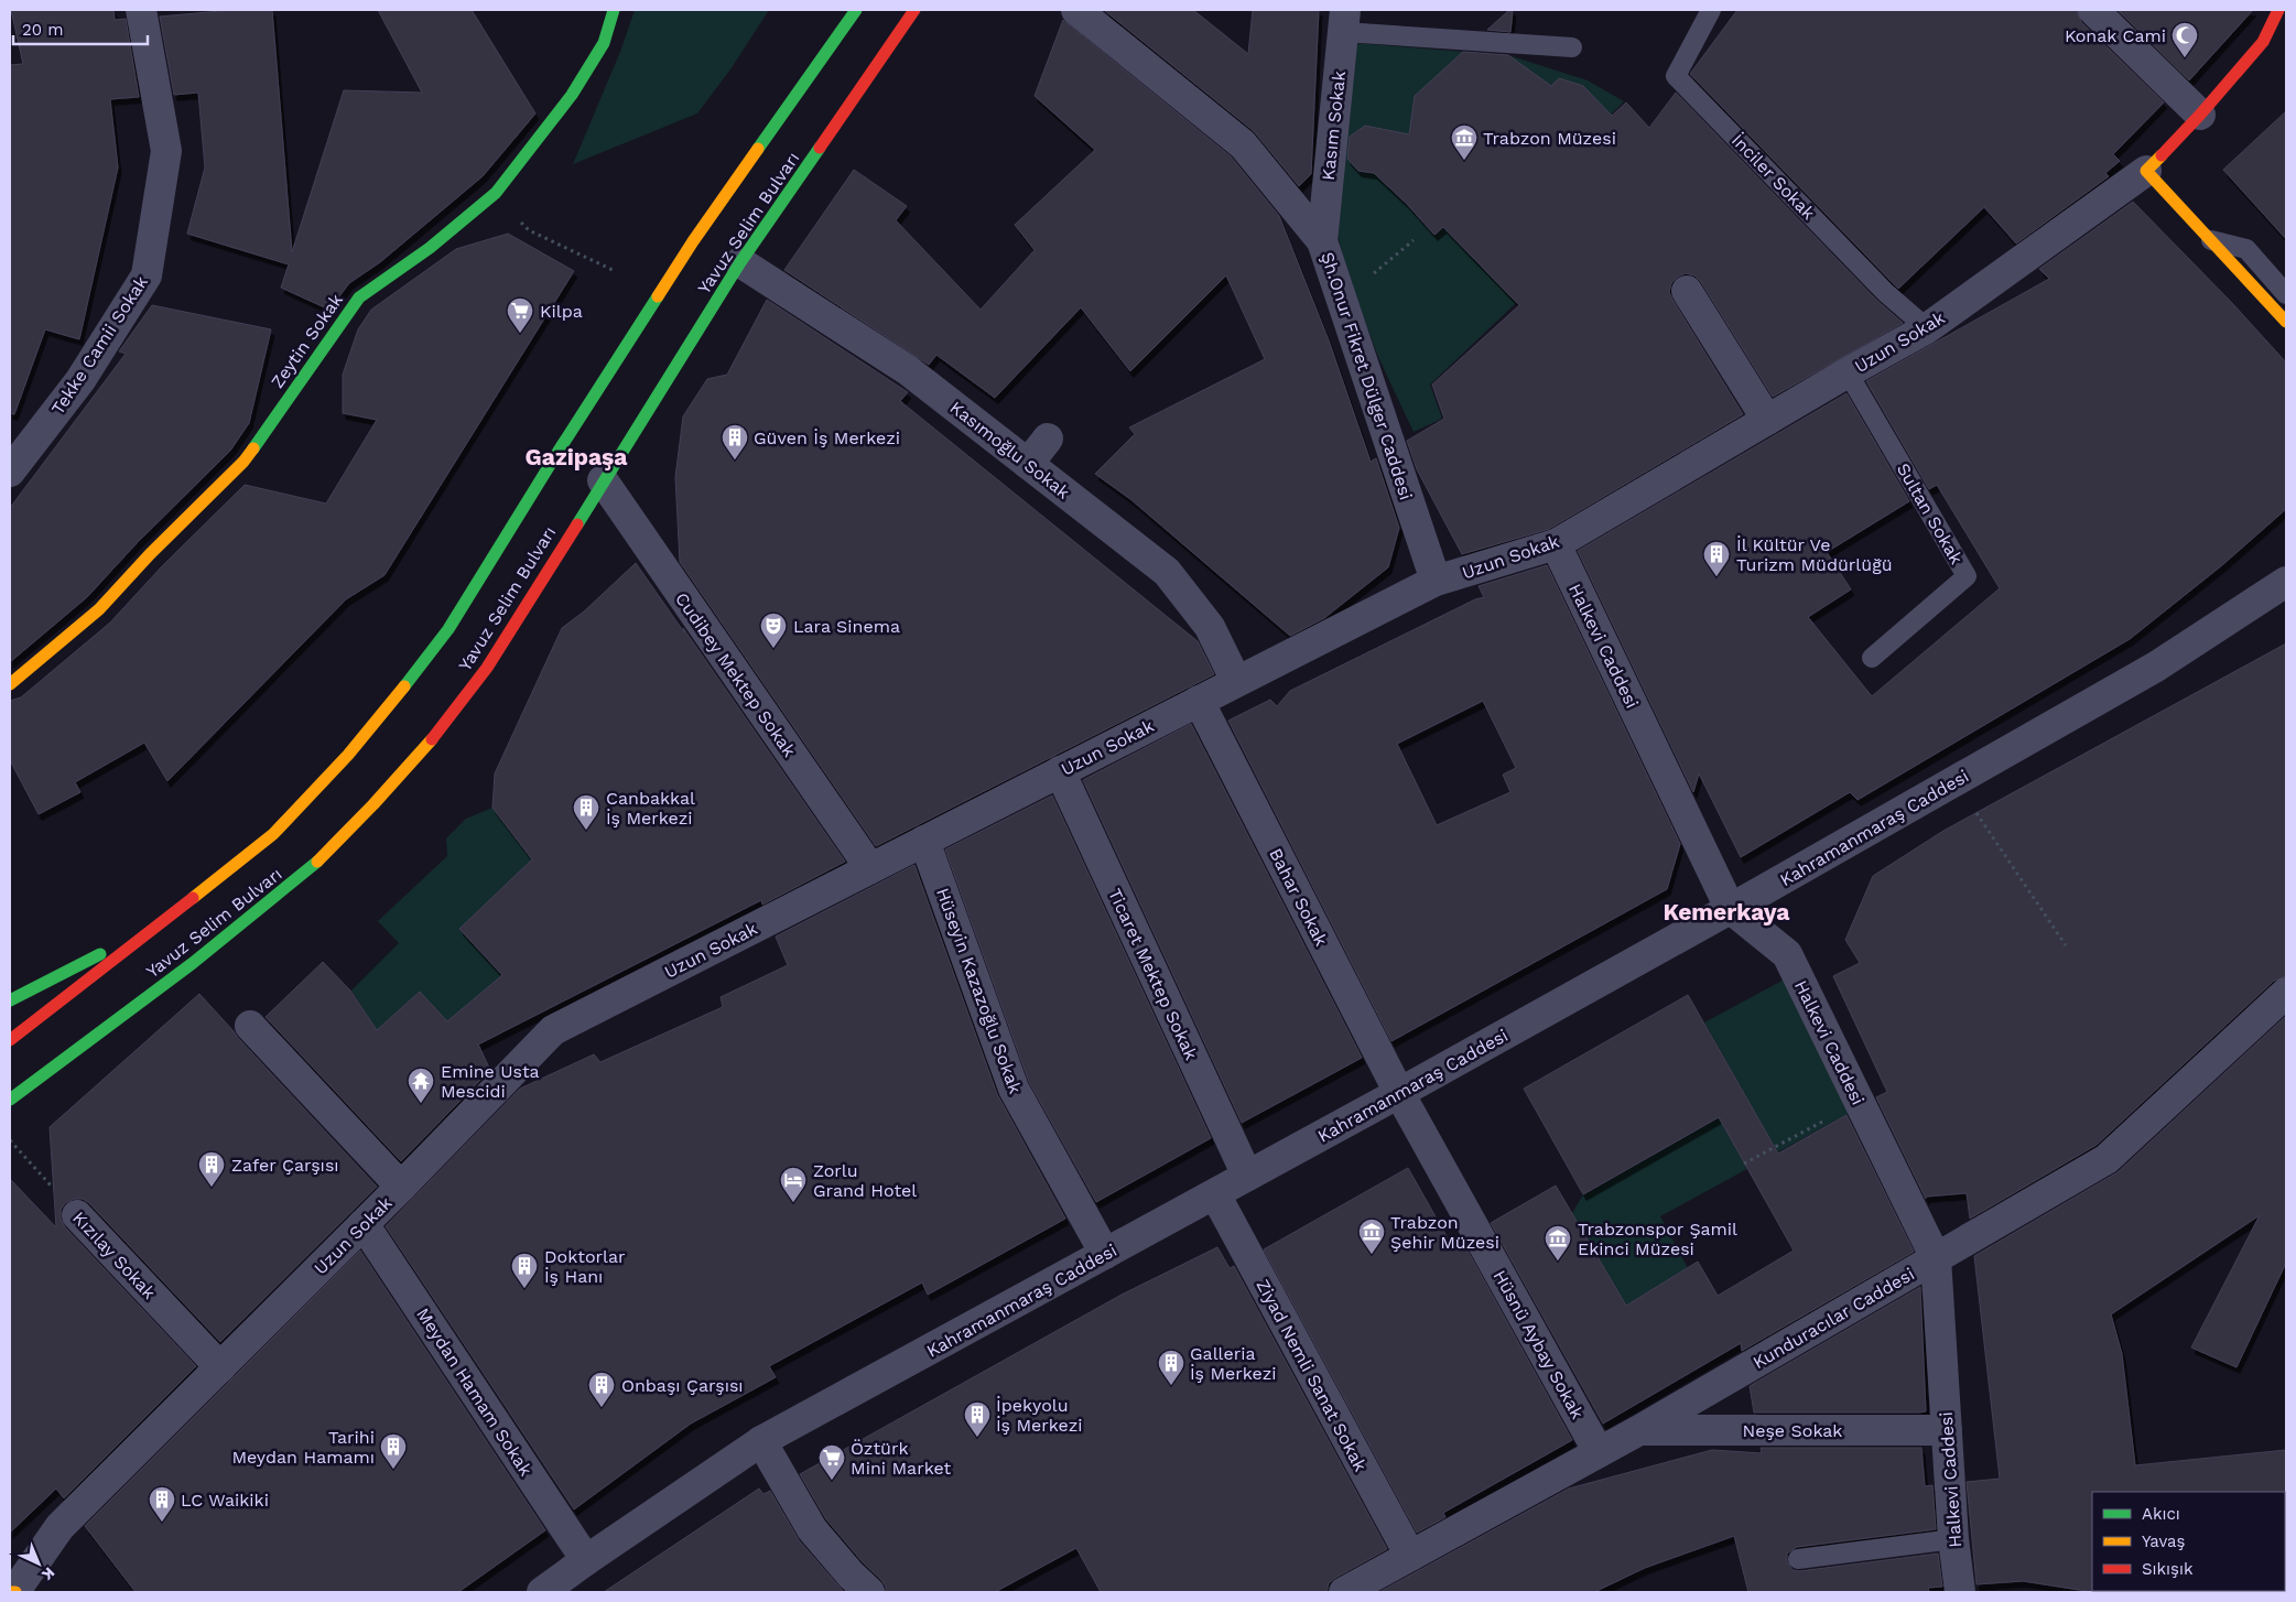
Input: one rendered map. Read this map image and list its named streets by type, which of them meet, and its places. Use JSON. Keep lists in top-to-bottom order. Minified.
{"streets":{"main road":["Yavuz Selim Bulvarı","Zeytin Sokak","Uzun Sokak"],"street":["Kasım Sokak","Tekke Camii Sokak","Şh.Onur Fikret Dülger Caddesi","Kasımoğlu Sokak","Halkevi Caddesi","Cudibey Mektep Sokak","Kahramanmaraş Caddesi","Bahar Sokak","Ticaret Mektep Sokak","Hüseyin Kazazoğlu Sokak","Kızılay Sokak","Kunduracılar Caddesi","Hüsnü Aybay Sokak","Ziyad Nemli Sanat Sokak","Meydan Hamam Sokak","Neşe Sokak"],"lane":["İnciler Sokak","Sultan Sokak"]},"crossings":[["Kasım Sokak","Şh.Onur Fikret Dülger Caddesi"],["İnciler Sokak","Uzun Sokak"],["Yavuz Selim Bulvarı","Kasımoğlu Sokak"],["Yavuz Selim Bulvarı","Cudibey Mektep Sokak"],["Uzun Sokak","Şh.Onur Fikret Dülger Caddesi"],["Uzun Sokak","Kasımoğlu Sokak"],["Uzun Sokak","Sultan Sokak"],["Uzun Sokak","Halkevi Caddesi"],["Uzun Sokak","Cudibey Mektep Sokak"],["Uzun Sokak","Bahar Sokak"],["Uzun Sokak","Ticaret Mektep Sokak"],["Uzun Sokak","Hüseyin Kazazoğlu Sokak"],["Uzun Sokak","Kızılay Sokak"],["Uzun Sokak","Meydan Hamam Sokak"],["Halkevi Caddesi","Kahramanmaraş Caddesi"],["Halkevi Caddesi","Kunduracılar Caddesi"],["Halkevi Caddesi","Neşe Sokak"],["Kahramanmaraş Caddesi","Bahar Sokak"],["Kahramanmaraş Caddesi","Ticaret Mektep Sokak"],["Kahramanmaraş Caddesi","Hüseyin Kazazoğlu Sokak"],["Kahramanmaraş Caddesi","Hüsnü Aybay Sokak"],["Kahramanmaraş Caddesi","Ziyad Nemli Sanat Sokak"],["Kahramanmaraş Caddesi","Meydan Hamam Sokak"],["Bahar Sokak","Hüsnü Aybay Sokak"],["Kunduracılar Caddesi","Hüsnü Aybay Sokak"],["Kunduracılar Caddesi","Ziyad Nemli Sanat Sokak"],["Kunduracılar Caddesi","Neşe Sokak"]],"districts":["Gazipaşa","Kemerkaya"],"places":{"mosque":["Konak Cami"],"museum":["Trabzon Müzesi","Trabzon Şehir Müzesi","Trabzonspor Şamil Ekinci Müzesi"],"supermarket":["Kilpa","Öztürk Mini Market"],"building":["Güven İş Merkezi","İl Kültür Ve Turizm Müdürlüğü","Canbakkal İş Merkezi","Zafer Çarşısı","Doktorlar İş Hanı","Galleria İş Merkezi","Onbaşı Çarşısı","İpekyolu İş Merkezi","Tarihi Meydan Hamamı","LC Waikiki"],"theatre":["Lara Sinema"],"temple":["Emine Usta Mescidi"],"hotel":["Zorlu Grand Hotel"]},"legend":["Akıcı","Yavaş","Sıkışık"],"scale_bar":"20 m","north":"bottom right"}
